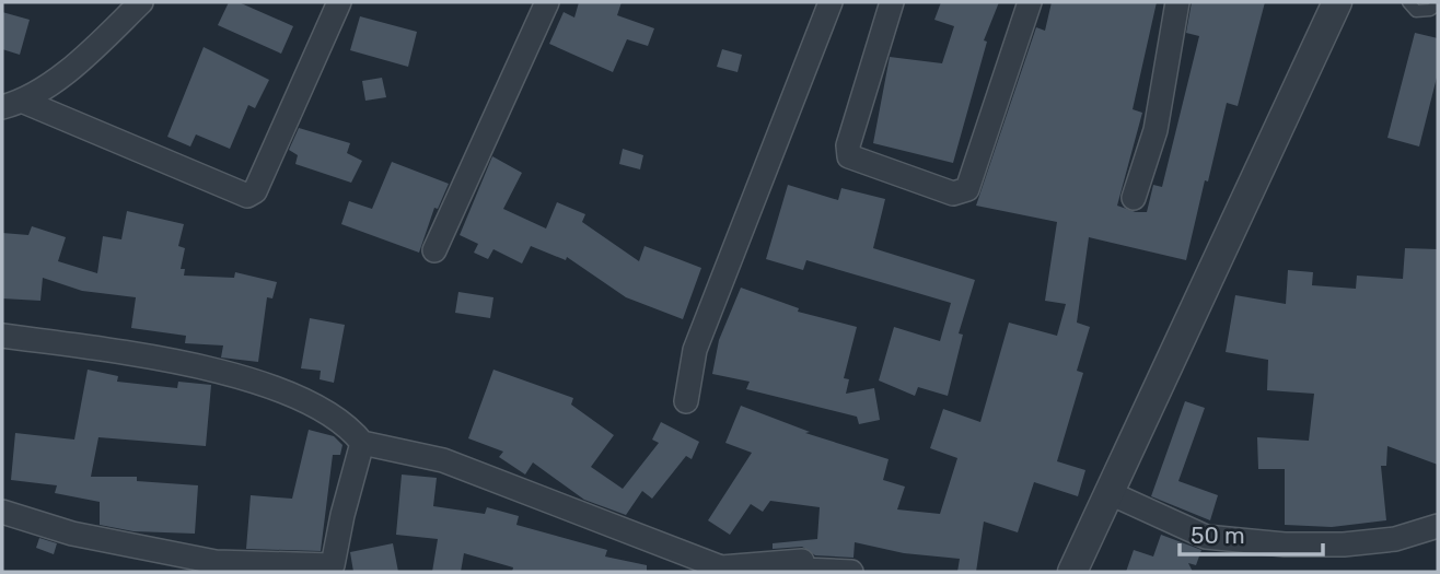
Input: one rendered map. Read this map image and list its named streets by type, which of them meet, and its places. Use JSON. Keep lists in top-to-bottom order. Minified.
{"scale_bar":"50 m"}
